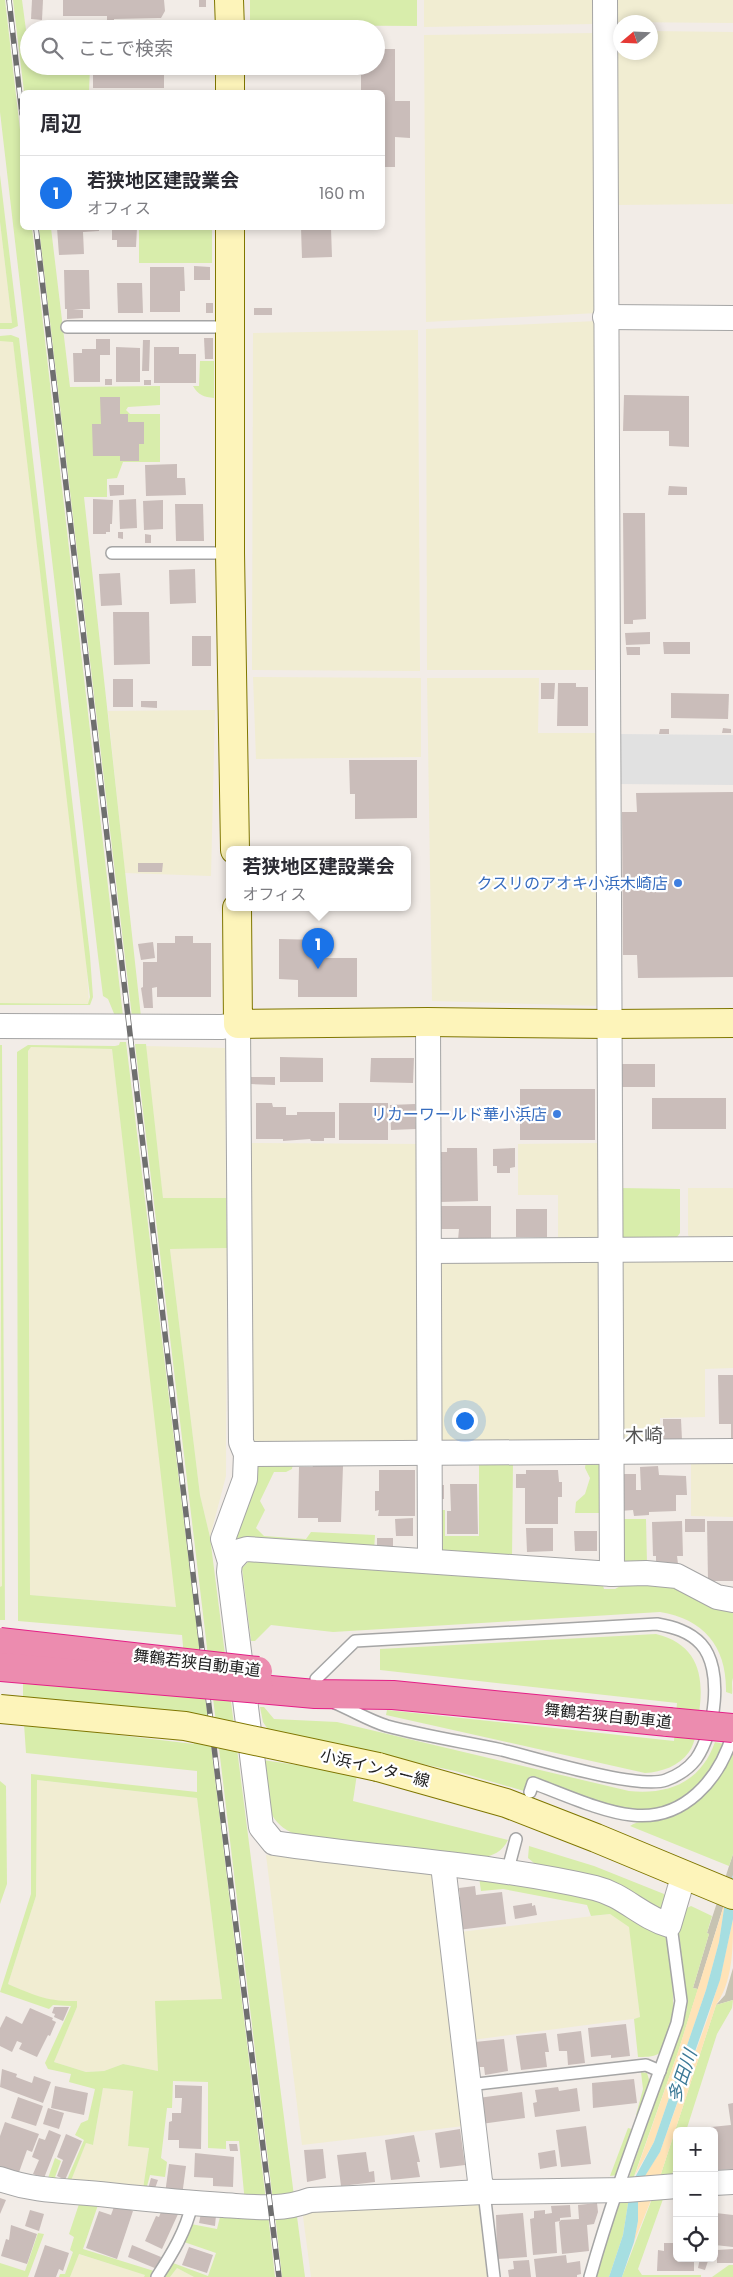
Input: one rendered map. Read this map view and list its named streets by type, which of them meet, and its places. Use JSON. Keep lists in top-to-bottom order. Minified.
{"streets":{"highway":["舞鶴若狭自動車道"],"street":["小浜インター線"]},"districts":["木崎"],"water":["多田川"],"places":["クスリのアオキ小浜木崎店","リカーワールド華小浜店"],"north":"left","page":{"search":"ここで検索","heading":"周辺","list":[{"mark":"1","name":"若狭地区建設業会","note":"オフィス","value":"160 m"}],"popup":["若狭地区建設業会","オフィス"],"pins":"1","map_buttons":["+","−"]}}
